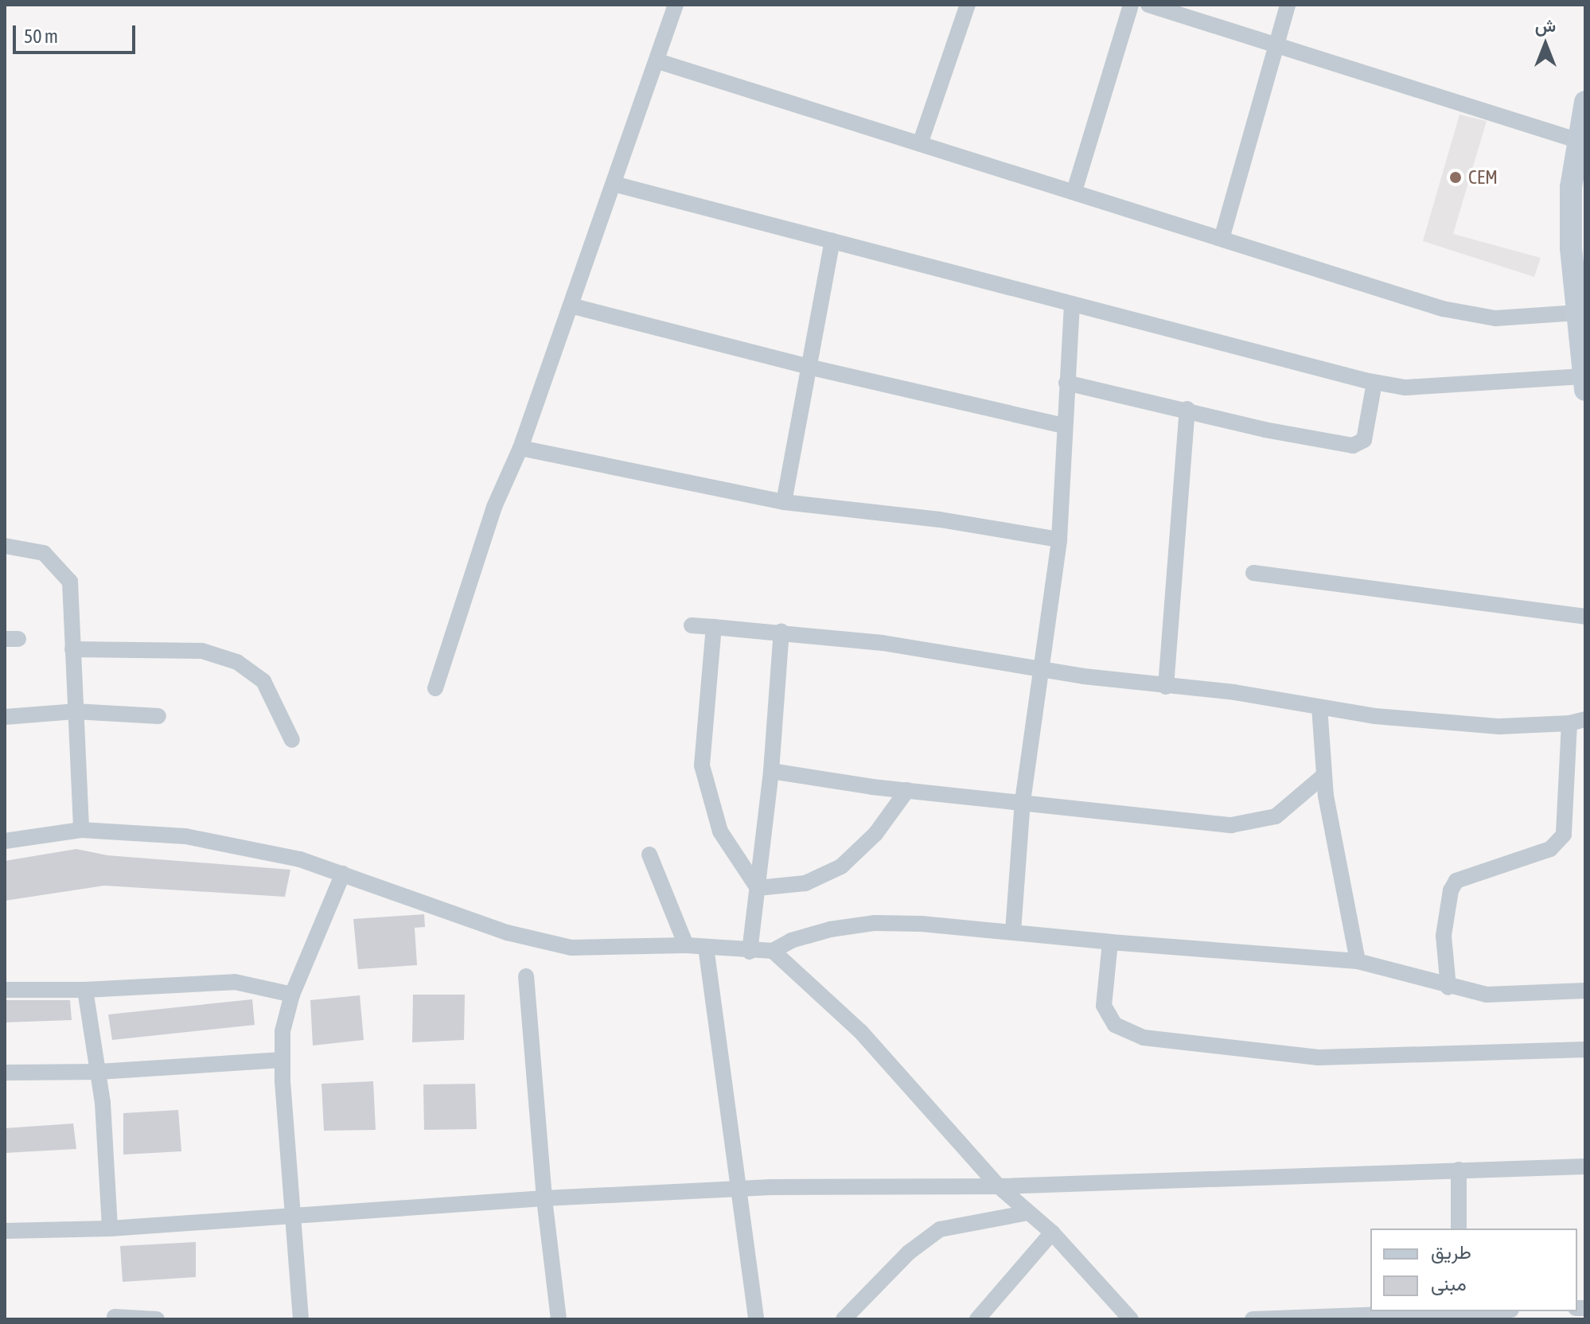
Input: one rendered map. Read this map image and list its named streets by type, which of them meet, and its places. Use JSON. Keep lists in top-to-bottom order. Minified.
{"places":["CEM"],"legend":["طريق","مبنى"],"scale_bar":"50 m","north":"top"}
